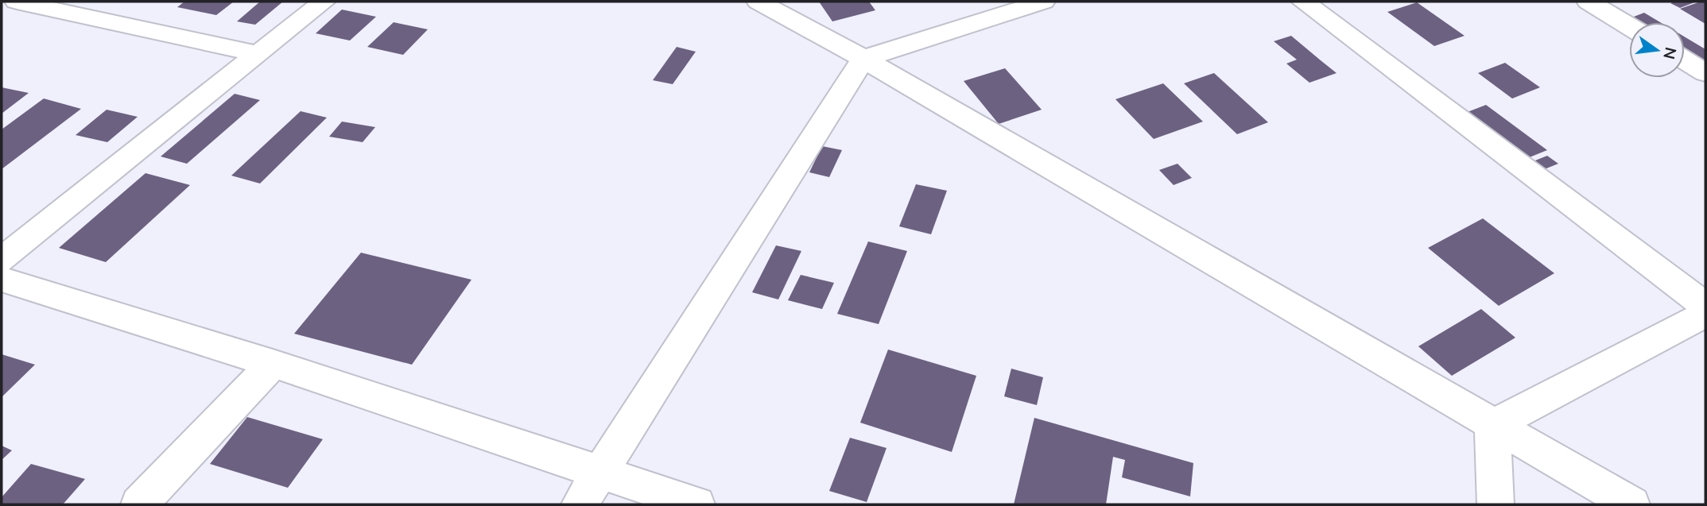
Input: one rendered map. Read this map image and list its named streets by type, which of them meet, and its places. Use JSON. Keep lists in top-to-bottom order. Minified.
{"north":"right"}
